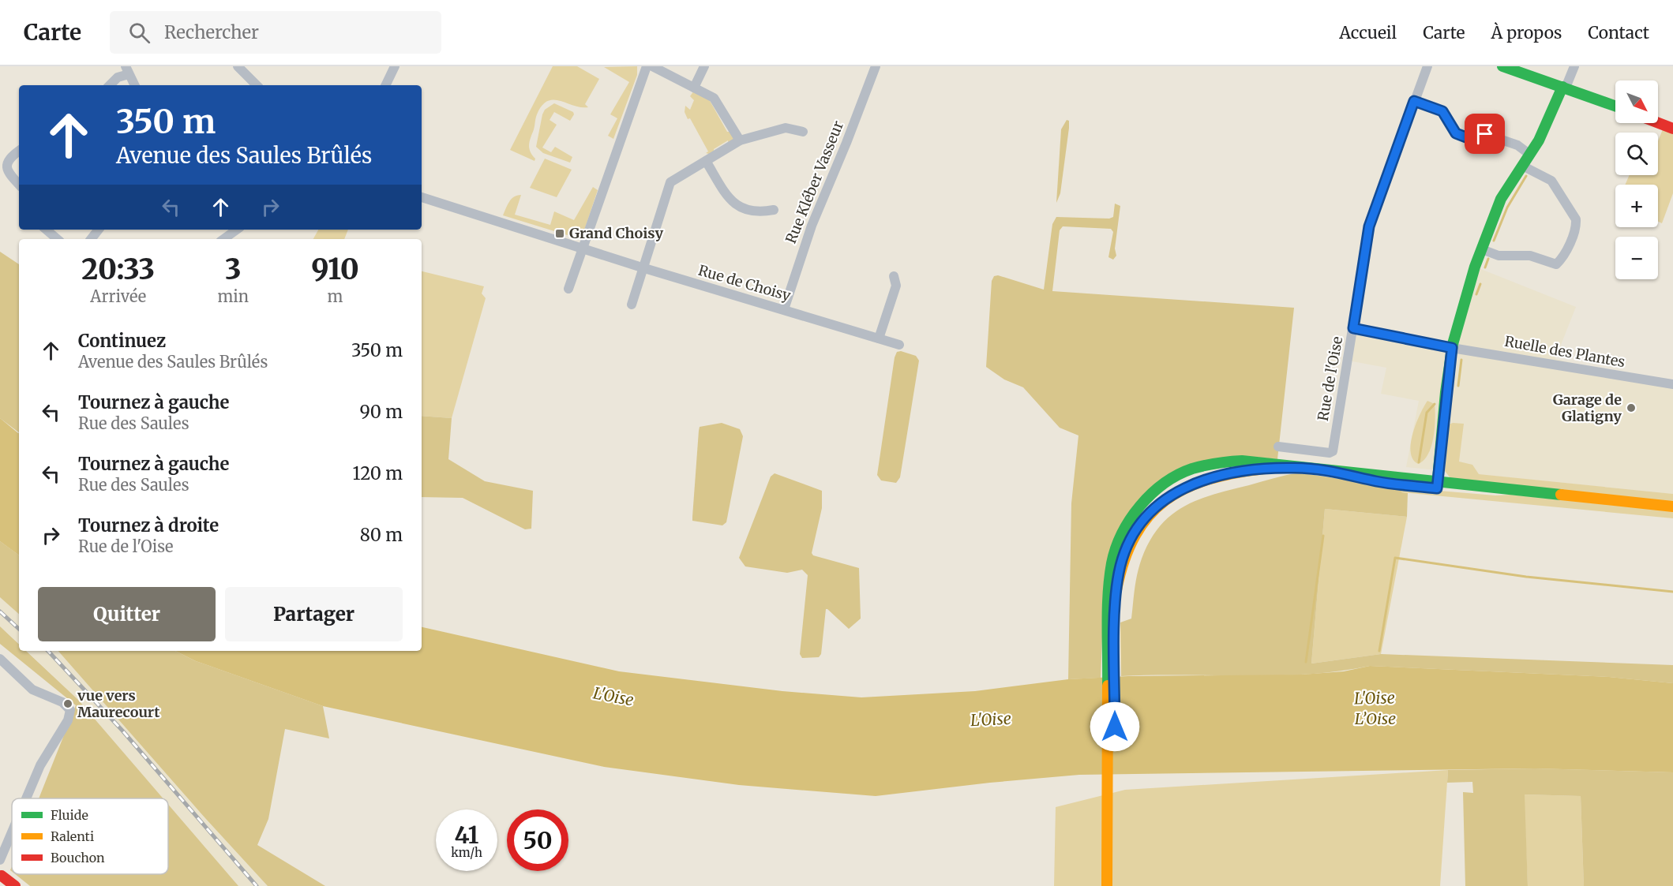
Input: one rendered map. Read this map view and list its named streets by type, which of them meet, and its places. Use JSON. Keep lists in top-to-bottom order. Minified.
{"streets":{"street":["Rue Kléber Vasseur","Rue de Choisy","Ruelle des Plantes","Rue de l'Oise"]},"crossings":[["Rue Kléber Vasseur","Rue de Choisy"],["Ruelle des Plantes","Rue de l'Oise"]],"water":["L'Oise","L’Oise"],"places":{"transit":["Grand Choisy"],"other":["Garage de Glatigny","vue vers Maurecourt"]},"legend":["Fluide","Ralenti","Bouchon"],"north":"bottom right","page":{"header":"Carte","search":"Rechercher","nav":["Accueil","Carte","À propos","Contact"],"map_buttons":["+","−"],"turn":["350 m","Avenue des Saules Brûlés"],"eta":["20:33","Arrivée","3","min","910","m"],"list":[{"name":"Continuez","note":"Avenue des Saules Brûlés","value":"350 m"},{"name":"Tournez à gauche","note":"Rue des Saules","value":"90 m"},{"name":"Tournez à gauche","note":"Rue des Saules","value":"120 m"},{"name":"Tournez à droite","note":"Rue de l'Oise","value":"80 m"}],"buttons":["Quitter","Partager"],"speed":"41 km/h","limit":"50"}}
